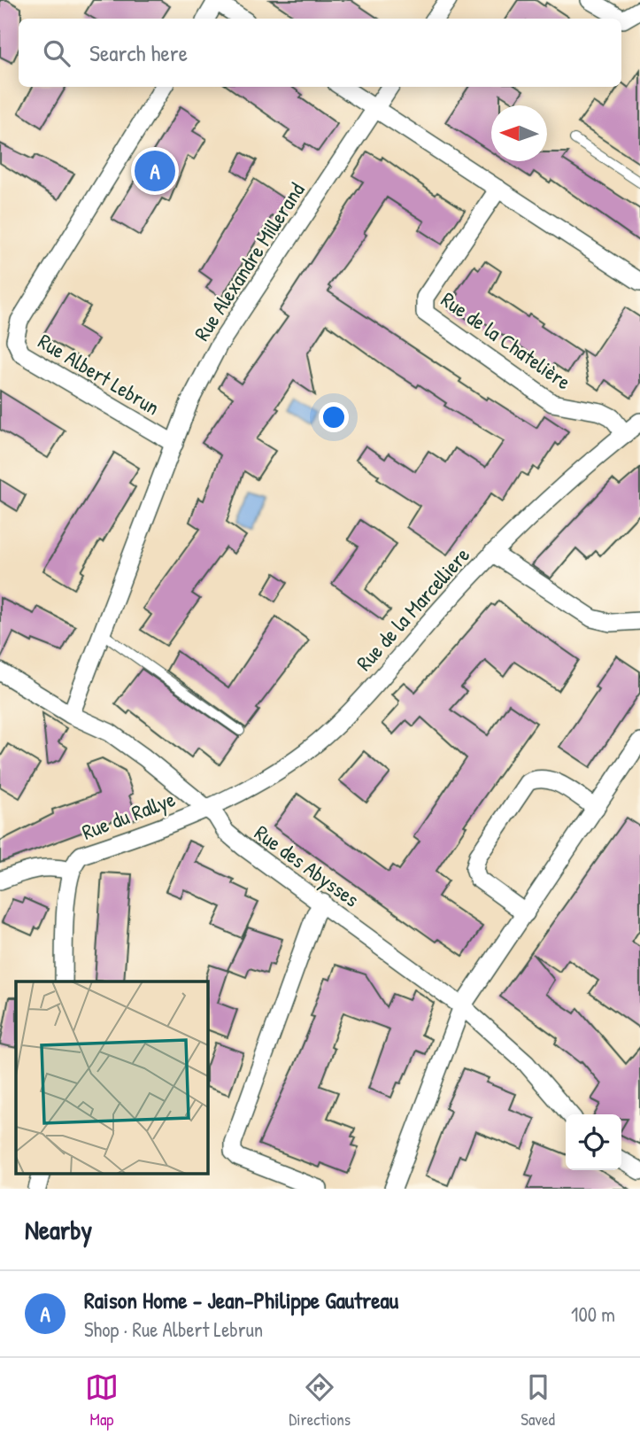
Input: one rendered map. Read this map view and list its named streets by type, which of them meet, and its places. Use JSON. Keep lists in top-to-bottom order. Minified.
{"streets":{"street":["Rue Alexandre Millerand","Rue de la Chatelière","Rue Albert Lebrun","Rue de la Marcelliere","Rue du Rallye","Rue des Abysses"]},"crossings":[["Rue Alexandre Millerand","Rue Albert Lebrun"],["Rue de la Chatelière","Rue de la Marcelliere"],["Rue de la Marcelliere","Rue du Rallye"],["Rue de la Marcelliere","Rue des Abysses"],["Rue du Rallye","Rue des Abysses"]],"north":"left","page":{"search":"Search here","pins":"A","heading":"Nearby","list":[{"mark":"A","name":"Raison Home - Jean-Philippe Gautreau","note":"Shop · Rue Albert Lebrun","value":"100 m"}],"nav":["Map","Directions","Saved"]}}
